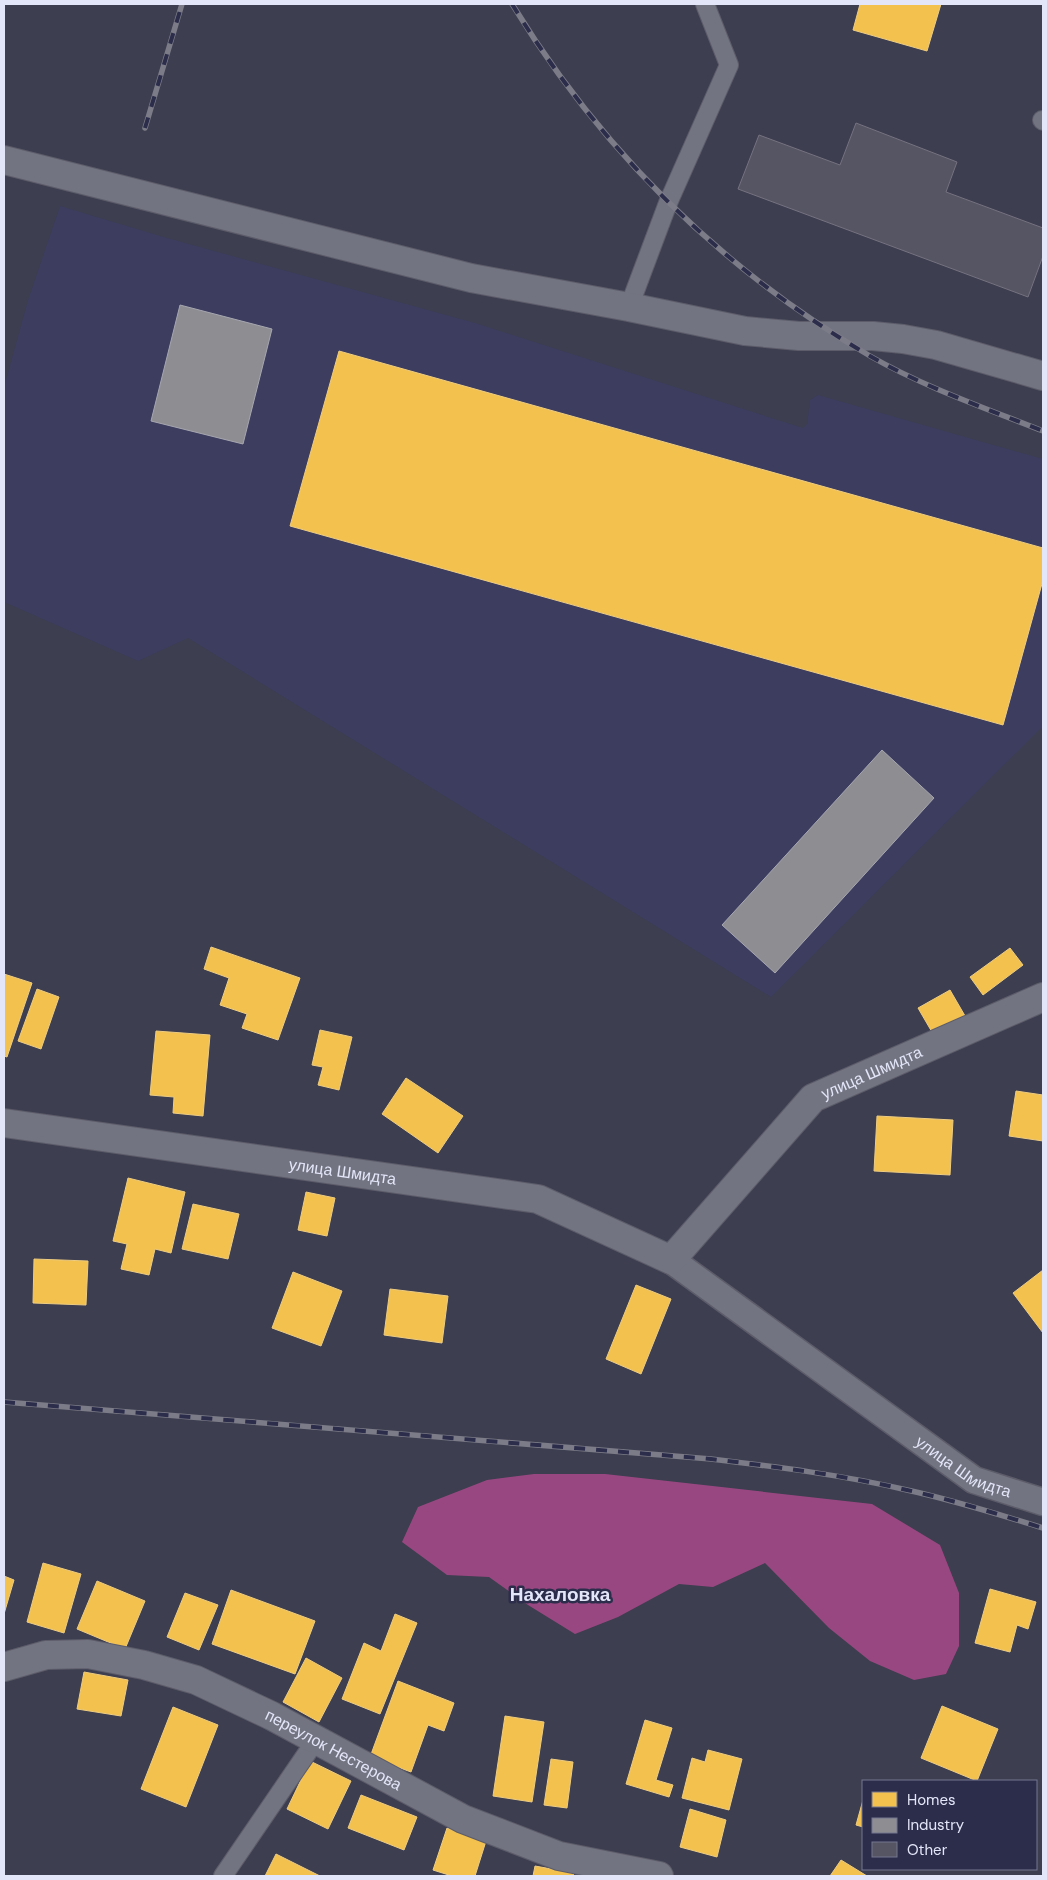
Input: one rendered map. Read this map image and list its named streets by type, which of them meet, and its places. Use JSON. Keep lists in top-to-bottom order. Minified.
{"streets":{"street":["улица Шмидта","переулок Нестерова"]},"districts":["Нахаловка"],"legend":["Homes","Industry","Other"]}
